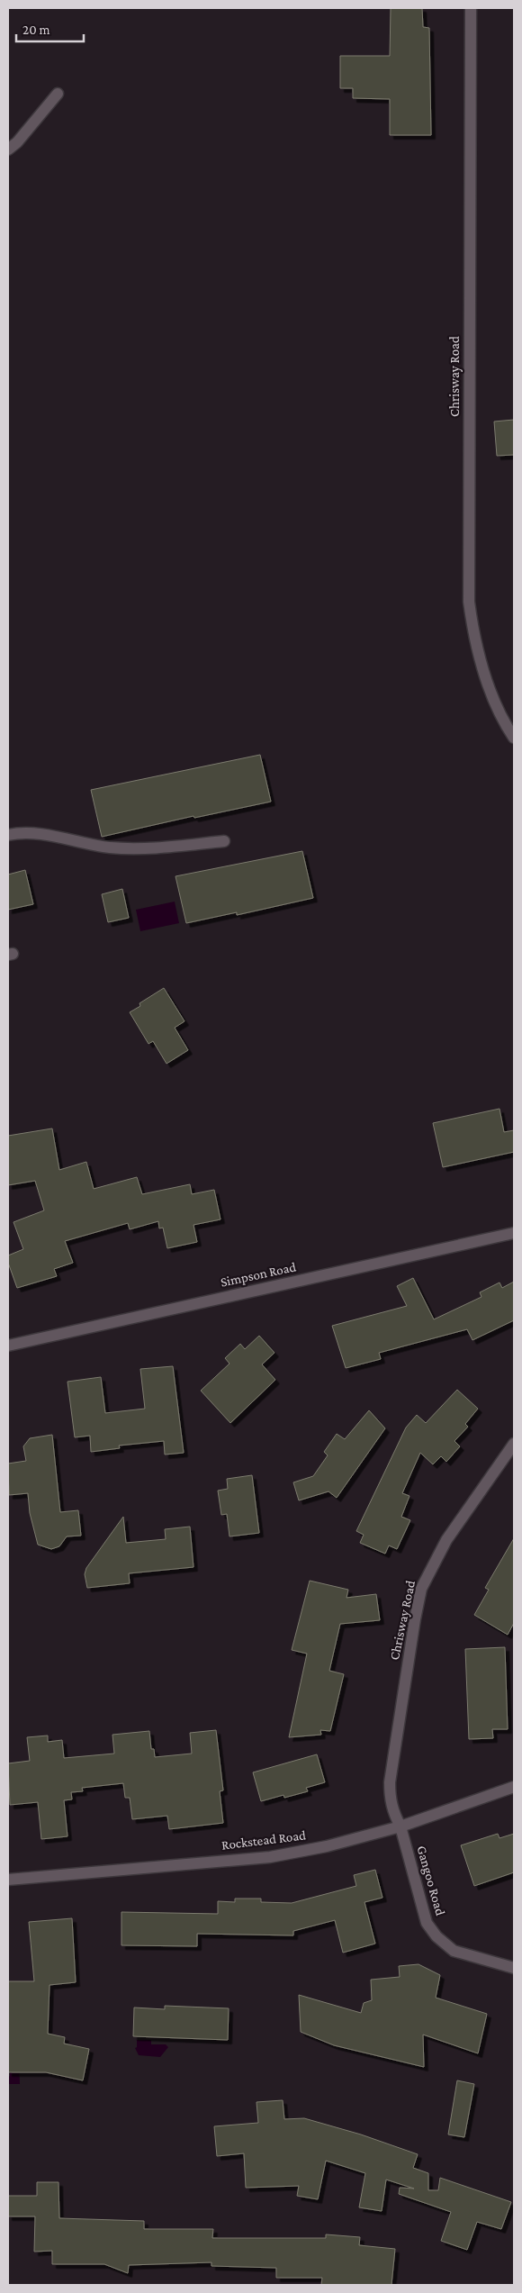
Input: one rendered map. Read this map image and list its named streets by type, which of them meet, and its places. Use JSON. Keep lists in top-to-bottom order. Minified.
{"streets":{"street":["Chrisway Road","Simpson Road","Rockstead Road","Gangoo Road"]},"crossings":[["Chrisway Road","Rockstead Road"],["Chrisway Road","Gangoo Road"],["Rockstead Road","Gangoo Road"]],"scale_bar":"20 m"}
